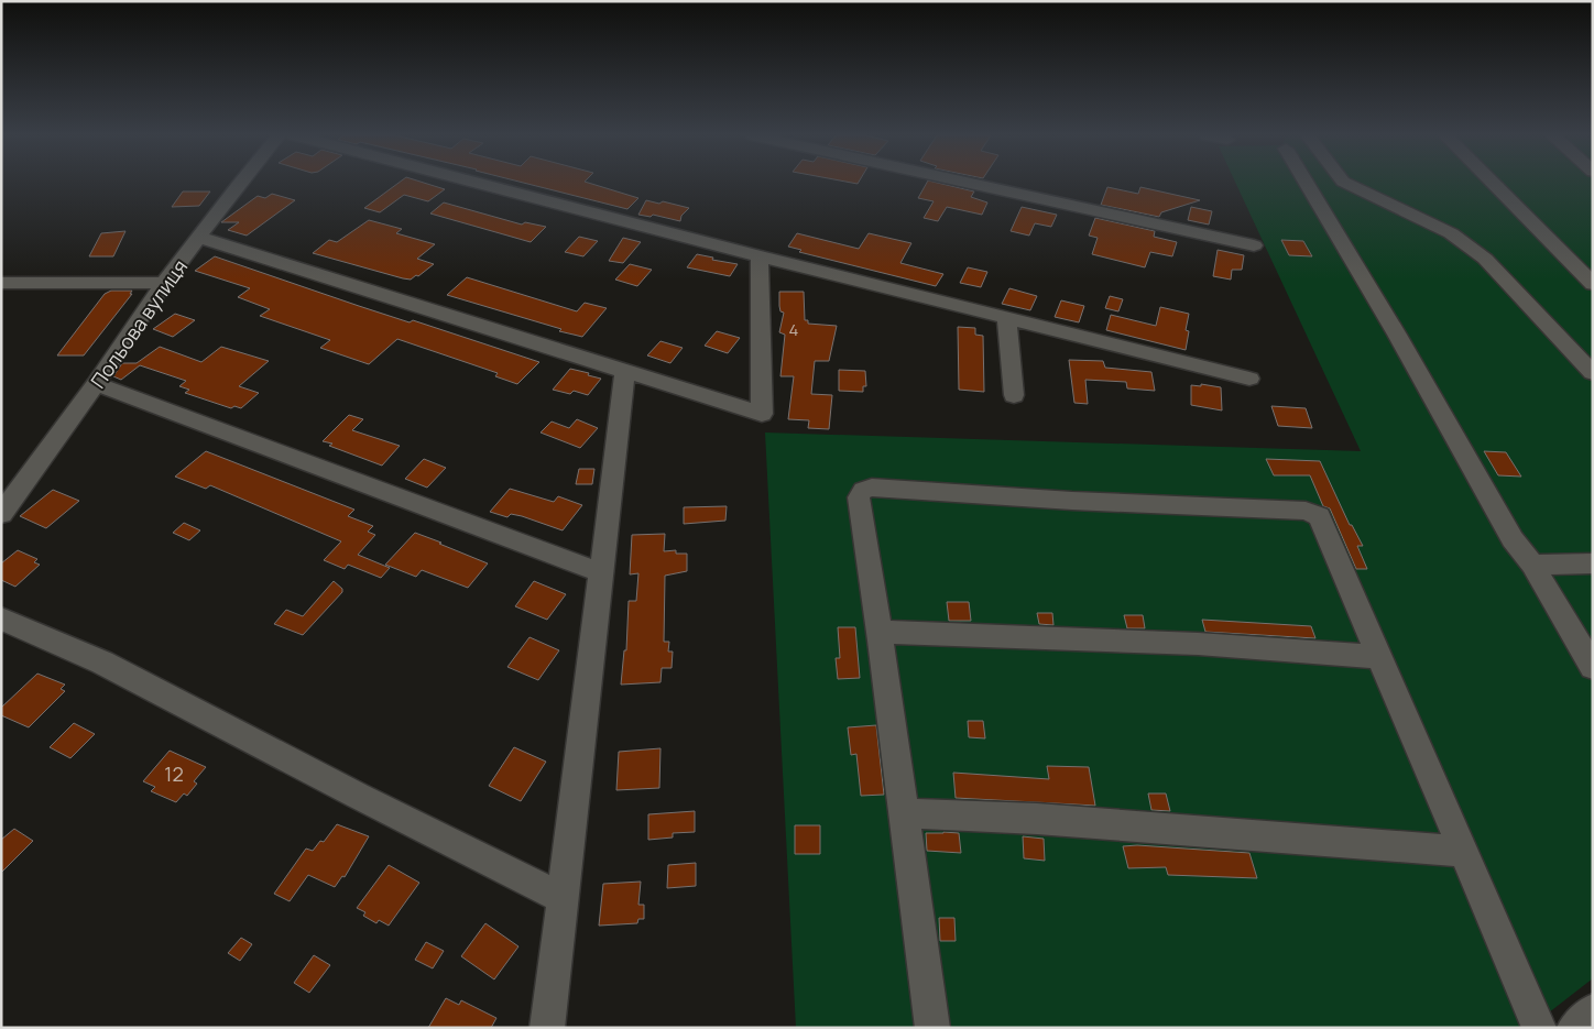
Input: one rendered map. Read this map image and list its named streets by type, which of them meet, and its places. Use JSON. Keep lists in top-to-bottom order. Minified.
{"streets":{"street":["Польова вулиця"]},"house_numbers":["4","12"]}
